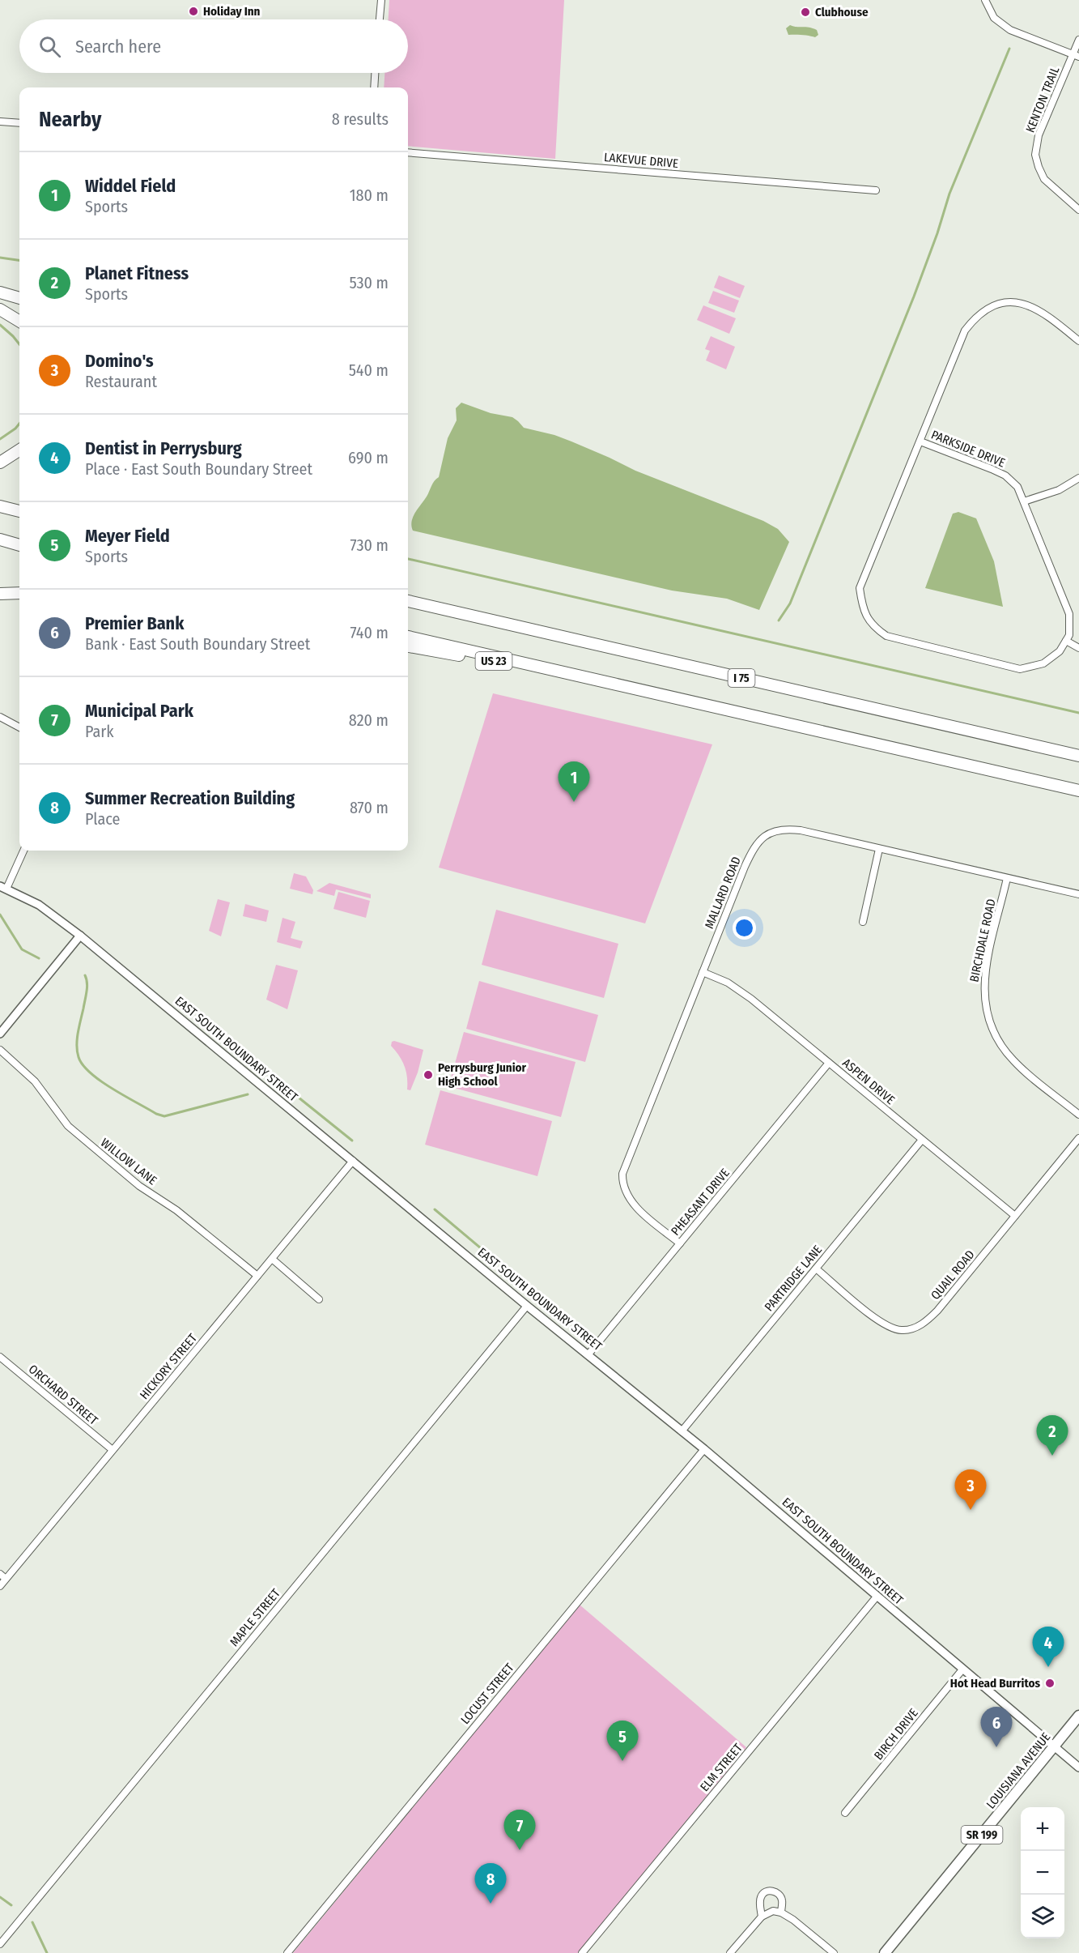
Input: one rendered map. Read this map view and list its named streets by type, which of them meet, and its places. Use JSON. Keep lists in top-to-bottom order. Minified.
{"streets":{"highway":["US 23","I 75"],"main road":["LOUISIANA AVENUE","SR 199"],"street":["KENTON TRAIL","LAKEVUE DRIVE","PARKSIDE DRIVE","MALLARD ROAD","BIRCHDALE ROAD","EAST SOUTH BOUNDARY STREET","ASPEN DRIVE","WILLOW LANE","PHEASANT DRIVE","QUAIL ROAD","PARTRIDGE LANE","HICKORY STREET","ORCHARD STREET","MAPLE STREET","LOCUST STREET","BIRCH DRIVE","ELM STREET"]},"crossings":[["MALLARD ROAD","BIRCHDALE ROAD"],["MALLARD ROAD","ASPEN DRIVE"],["MALLARD ROAD","PHEASANT DRIVE"],["EAST SOUTH BOUNDARY STREET","PHEASANT DRIVE"],["EAST SOUTH BOUNDARY STREET","PARTRIDGE LANE"],["EAST SOUTH BOUNDARY STREET","HICKORY STREET"],["EAST SOUTH BOUNDARY STREET","MAPLE STREET"],["EAST SOUTH BOUNDARY STREET","LOCUST STREET"],["EAST SOUTH BOUNDARY STREET","BIRCH DRIVE"],["EAST SOUTH BOUNDARY STREET","ELM STREET"],["EAST SOUTH BOUNDARY STREET","LOUISIANA AVENUE"],["ASPEN DRIVE","PHEASANT DRIVE"],["ASPEN DRIVE","QUAIL ROAD"],["ASPEN DRIVE","PARTRIDGE LANE"],["WILLOW LANE","HICKORY STREET"],["QUAIL ROAD","PARTRIDGE LANE"],["HICKORY STREET","ORCHARD STREET"]],"places":["Holiday Inn","Clubhouse","Perrysburg Junior High School","Hot Head Burritos"],"page":{"search":"Search here","heading":["Nearby","8 results"],"list":[{"mark":"1","name":"Widdel Field","note":"Sports","value":"180 m"},{"mark":"2","name":"Planet Fitness","note":"Sports","value":"530 m"},{"mark":"3","name":"Domino's","note":"Restaurant","value":"540 m"},{"mark":"4","name":"Dentist in Perrysburg","note":"Place · East South Boundary Street","value":"690 m"},{"mark":"5","name":"Meyer Field","note":"Sports","value":"730 m"},{"mark":"6","name":"Premier Bank","note":"Bank · East South Boundary Street","value":"740 m"},{"mark":"7","name":"Municipal Park","note":"Park","value":"820 m"},{"mark":"8","name":"Summer Recreation Building","note":"Place","value":"870 m"}],"pins":["1","2","3","4","6","5","7","8"],"map_buttons":["+","−"]}}
